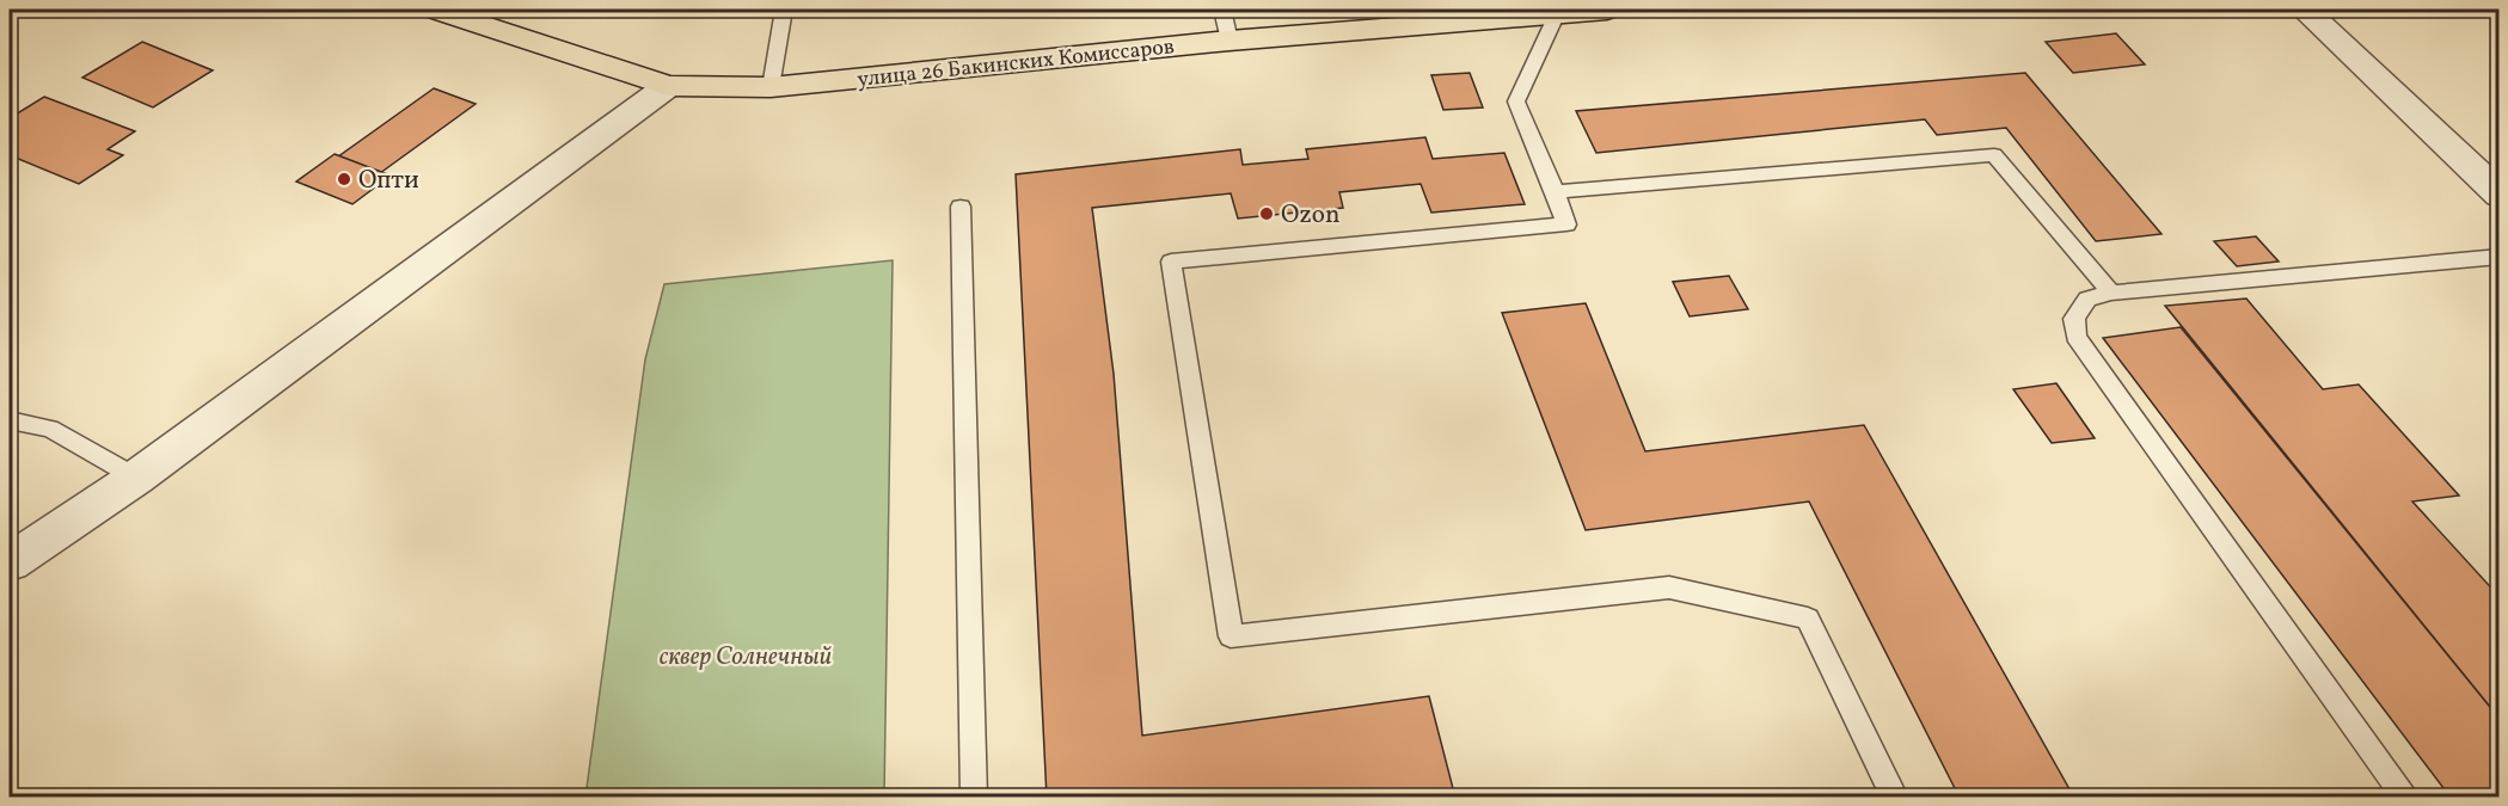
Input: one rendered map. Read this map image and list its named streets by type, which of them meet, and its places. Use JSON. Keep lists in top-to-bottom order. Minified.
{"streets":{"main road":["улица 26 Бакинских Комиссаров"]},"parks":["сквер Солнечный"],"places":["Опти","Ozon"]}
